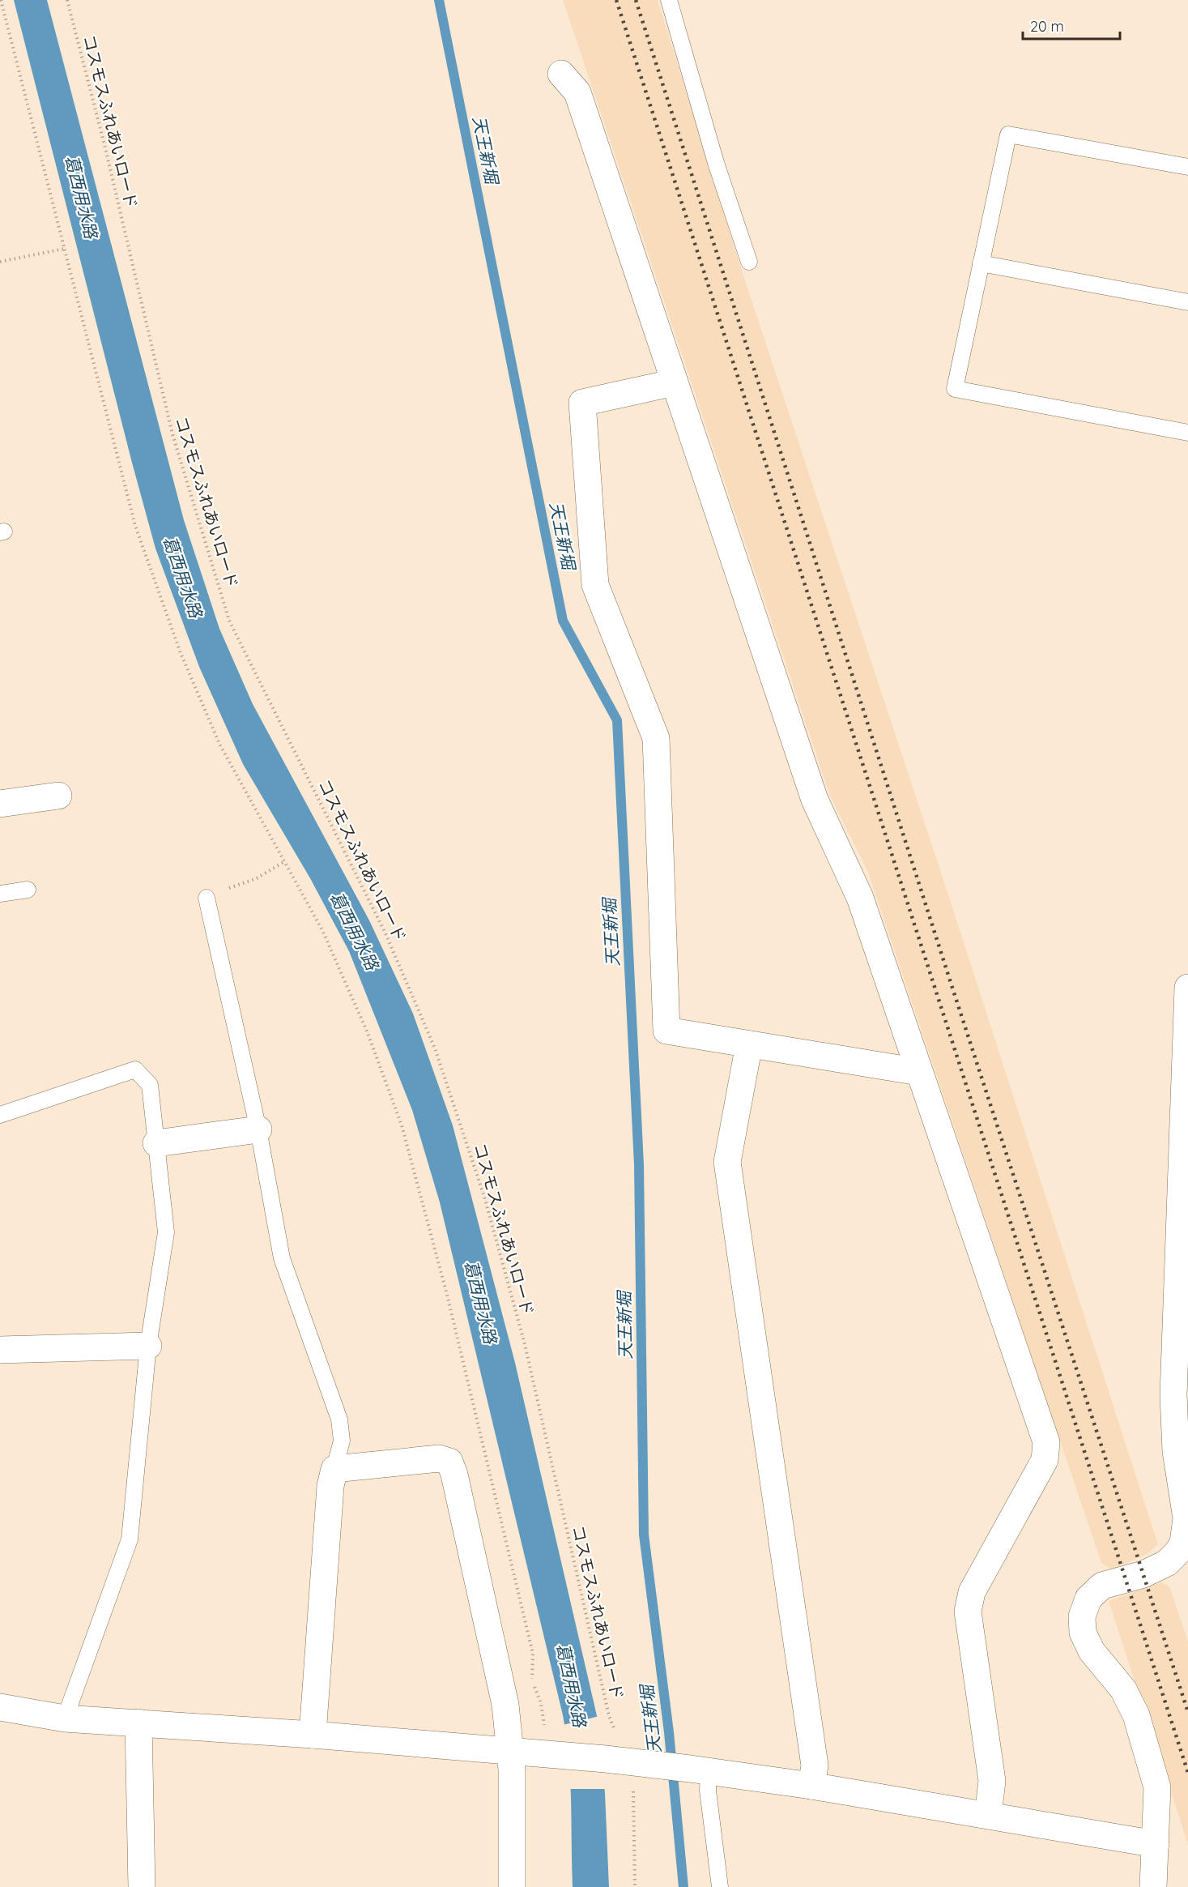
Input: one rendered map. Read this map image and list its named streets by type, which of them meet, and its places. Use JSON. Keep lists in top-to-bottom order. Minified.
{"streets":{"path":["コスモスふれあいロード"]},"water":["天王新堀","葛西用水路"],"scale_bar":"20 m"}
